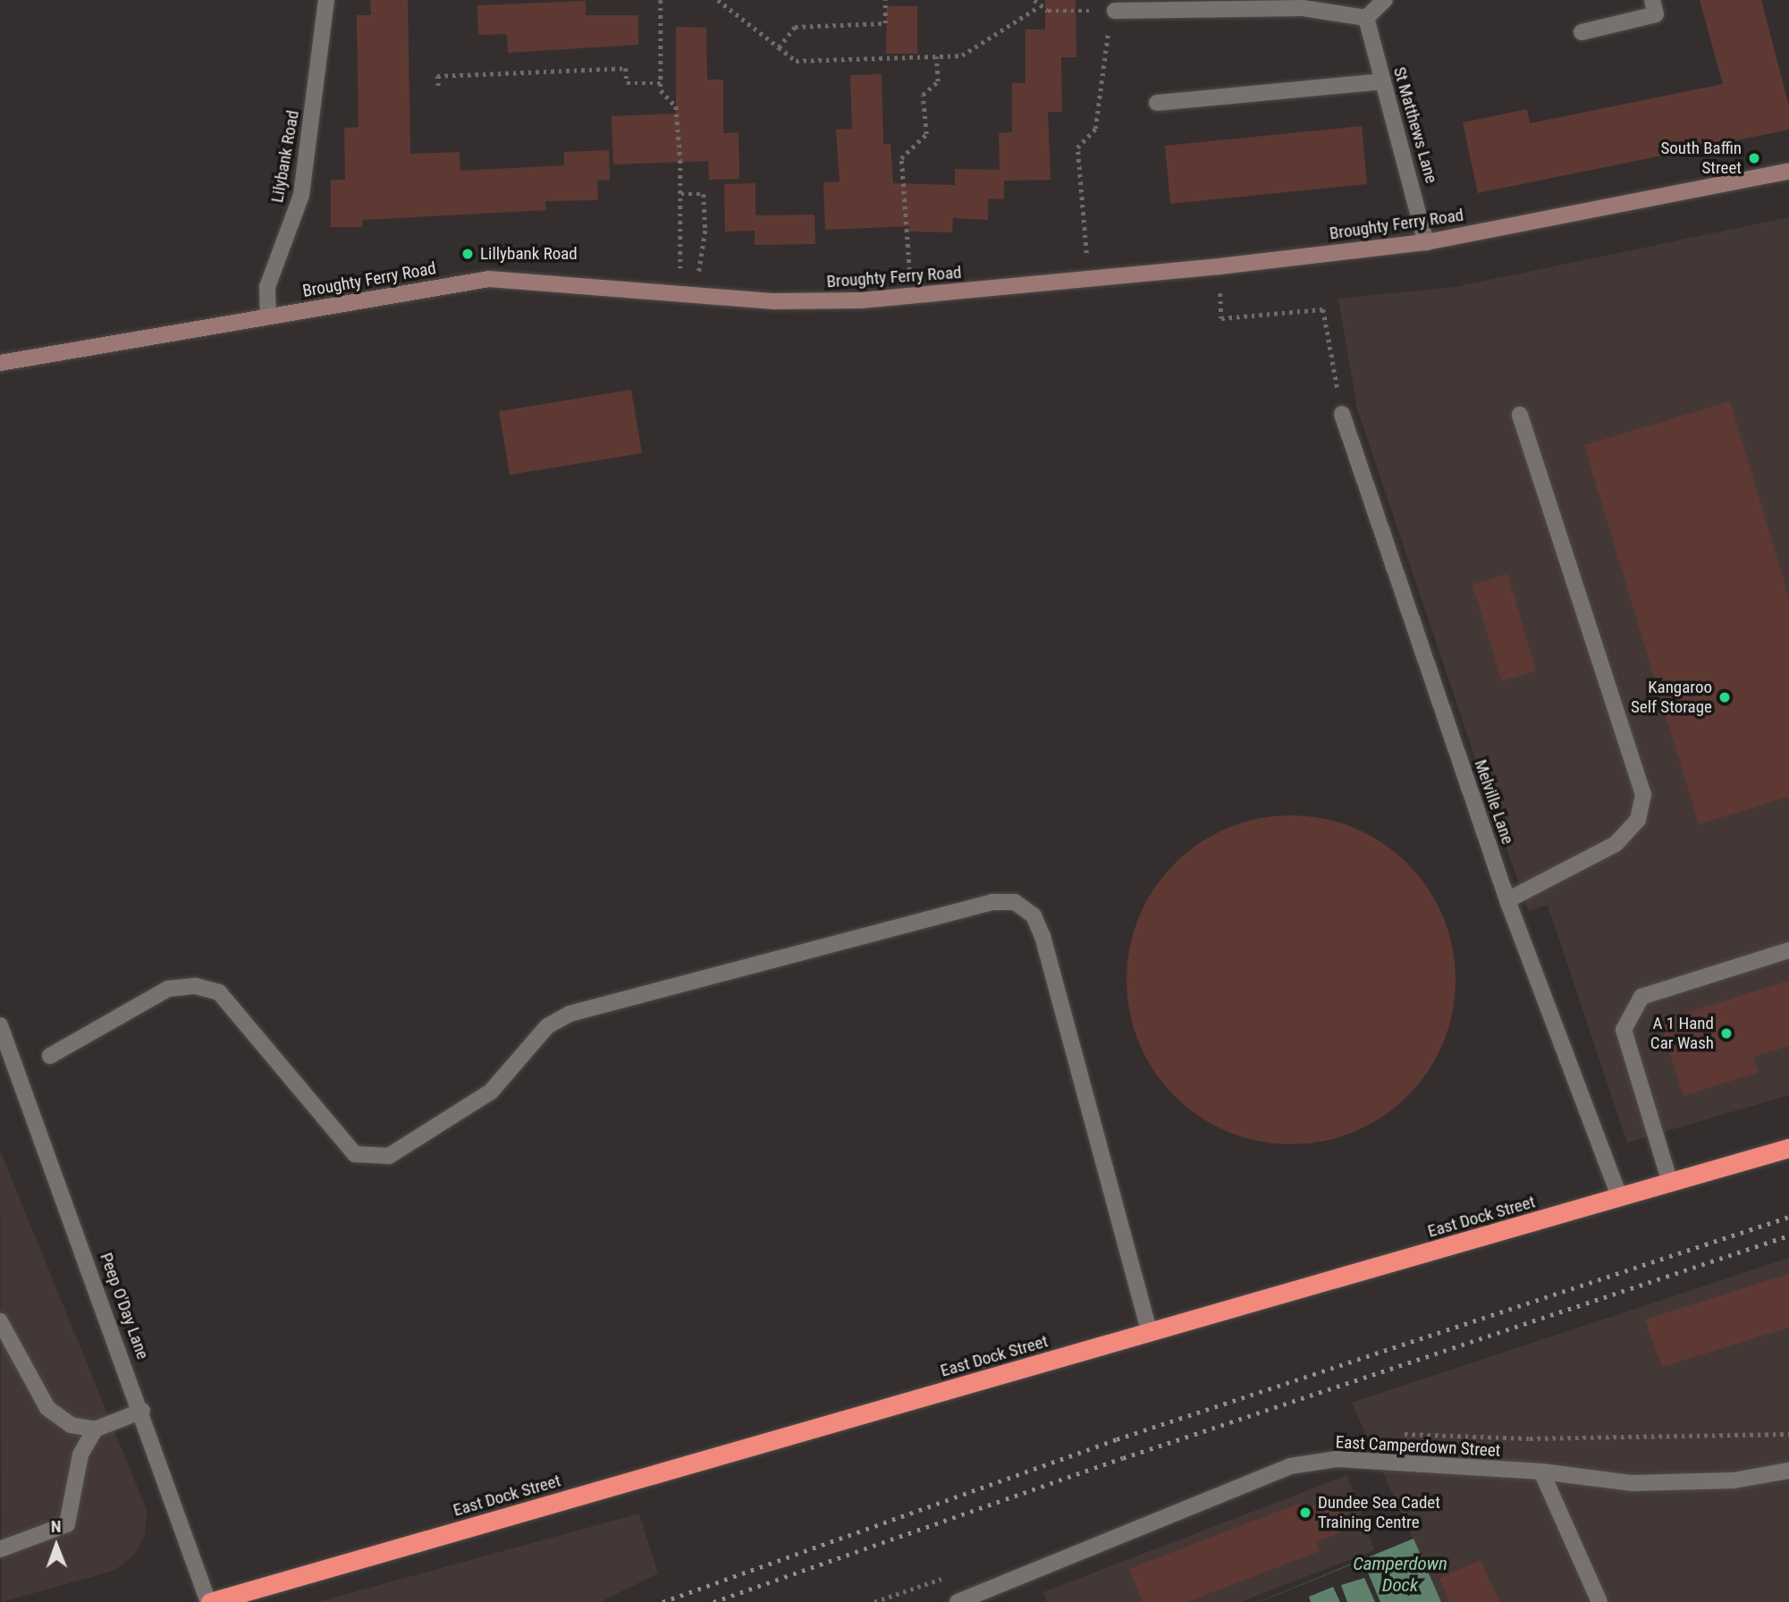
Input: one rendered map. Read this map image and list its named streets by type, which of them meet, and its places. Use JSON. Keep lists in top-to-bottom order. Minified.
{"streets":{"highway":["East Dock Street"],"street":["St Matthews Lane","Lilybank Road","Broughty Ferry Road","Melville Lane","Peep O'Day Lane","East Camperdown Street"]},"crossings":[["St Matthews Lane","Broughty Ferry Road"],["Lilybank Road","Broughty Ferry Road"],["Melville Lane","East Dock Street"],["East Dock Street","Peep O'Day Lane"]],"water":["Camperdown Dock"],"places":["South Baffin Street","Lillybank Road","Kangaroo Self Storage","A 1 Hand Car Wash","Dundee Sea Cadet Training Centre"],"north":"top"}
